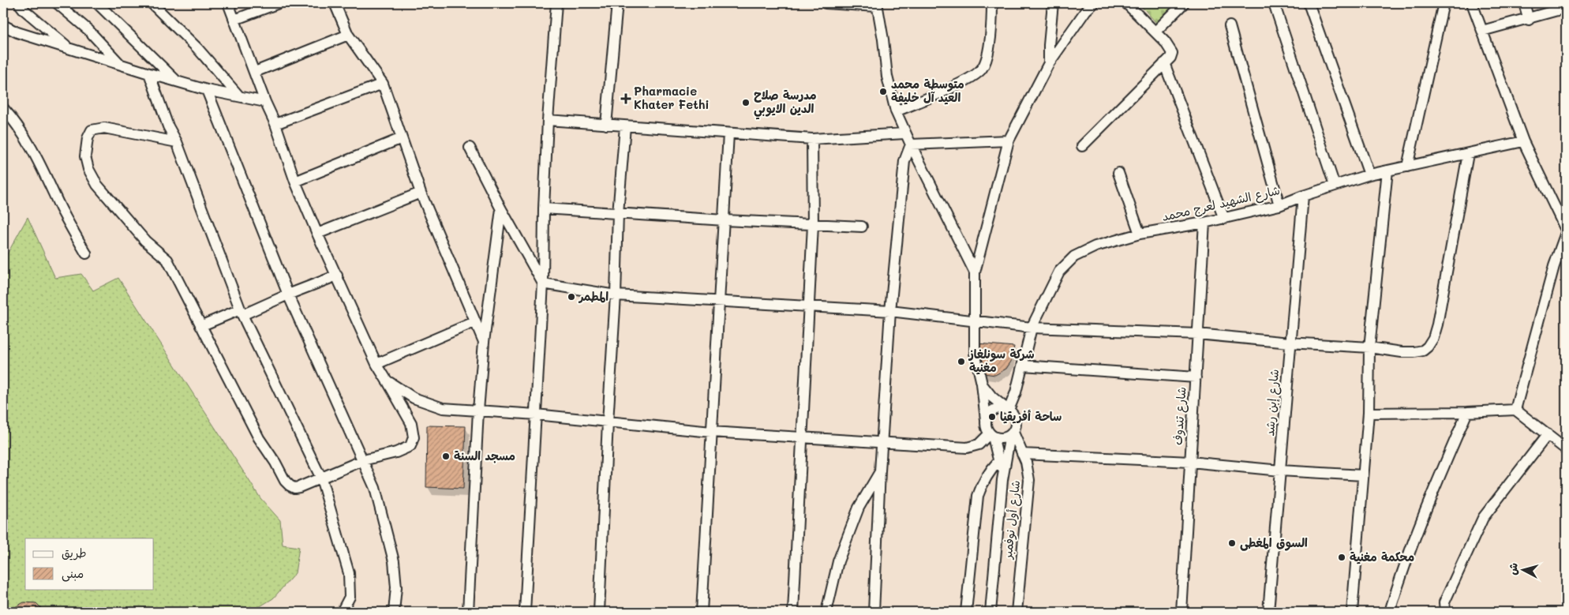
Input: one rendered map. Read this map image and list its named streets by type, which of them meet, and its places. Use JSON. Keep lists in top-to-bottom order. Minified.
{"streets":{"street":["شارع الشهيد لعرج محمد","شارع إبن رشد","شارع تندوف","شارع أول نوفمبر"]},"crossings":[["شارع الشهيد لعرج محمد","شارع إبن رشد"],["شارع الشهيد لعرج محمد","شارع تندوف"],["شارع الشهيد لعرج محمد","شارع أول نوفمبر"]],"places":{"other":["متوسطة محمد العيد آل خليفة","مدرسة صلاح الدين الايوبي","المطمر","شركة سونلغاز مغنية","ساحة أفريقيا","مسجد السنة","السوق المغطى","محكمة مغنية"],"health":["Pharmacie Khater Fethi"]},"legend":["طريق","مبنى"],"north":"left"}
